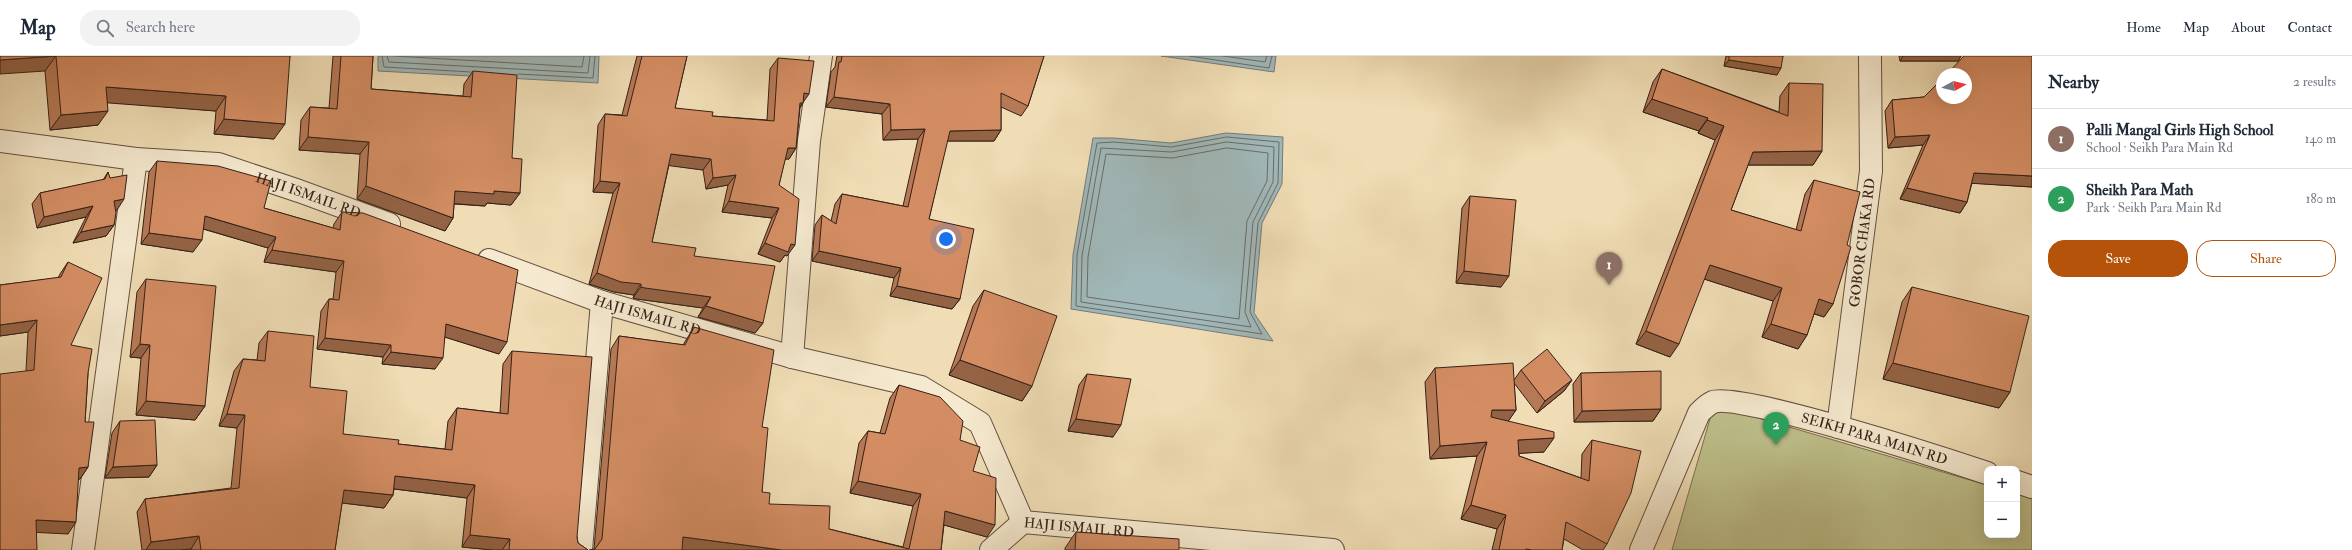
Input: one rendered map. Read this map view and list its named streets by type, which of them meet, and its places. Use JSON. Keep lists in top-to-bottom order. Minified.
{"streets":{"street":["HAJI ISMAIL RD","GOBOR CHAKA RD","SEIKH PARA MAIN RD"]},"crossings":[["GOBOR CHAKA RD","SEIKH PARA MAIN RD"]],"north":"right","page":{"header":"Map","search":"Search here","nav":["Home","Map","About","Contact"],"heading":["Nearby","2 results"],"list":[{"mark":"1","name":"Palli Mangal Girls High School","note":"School · Seikh Para Main Rd","value":"140 m"},{"mark":"2","name":"Sheikh Para Math","note":"Park · Seikh Para Main Rd","value":"180 m"}],"buttons":["Save","Share"],"pins":["1","2"],"map_buttons":["+","−"]}}
